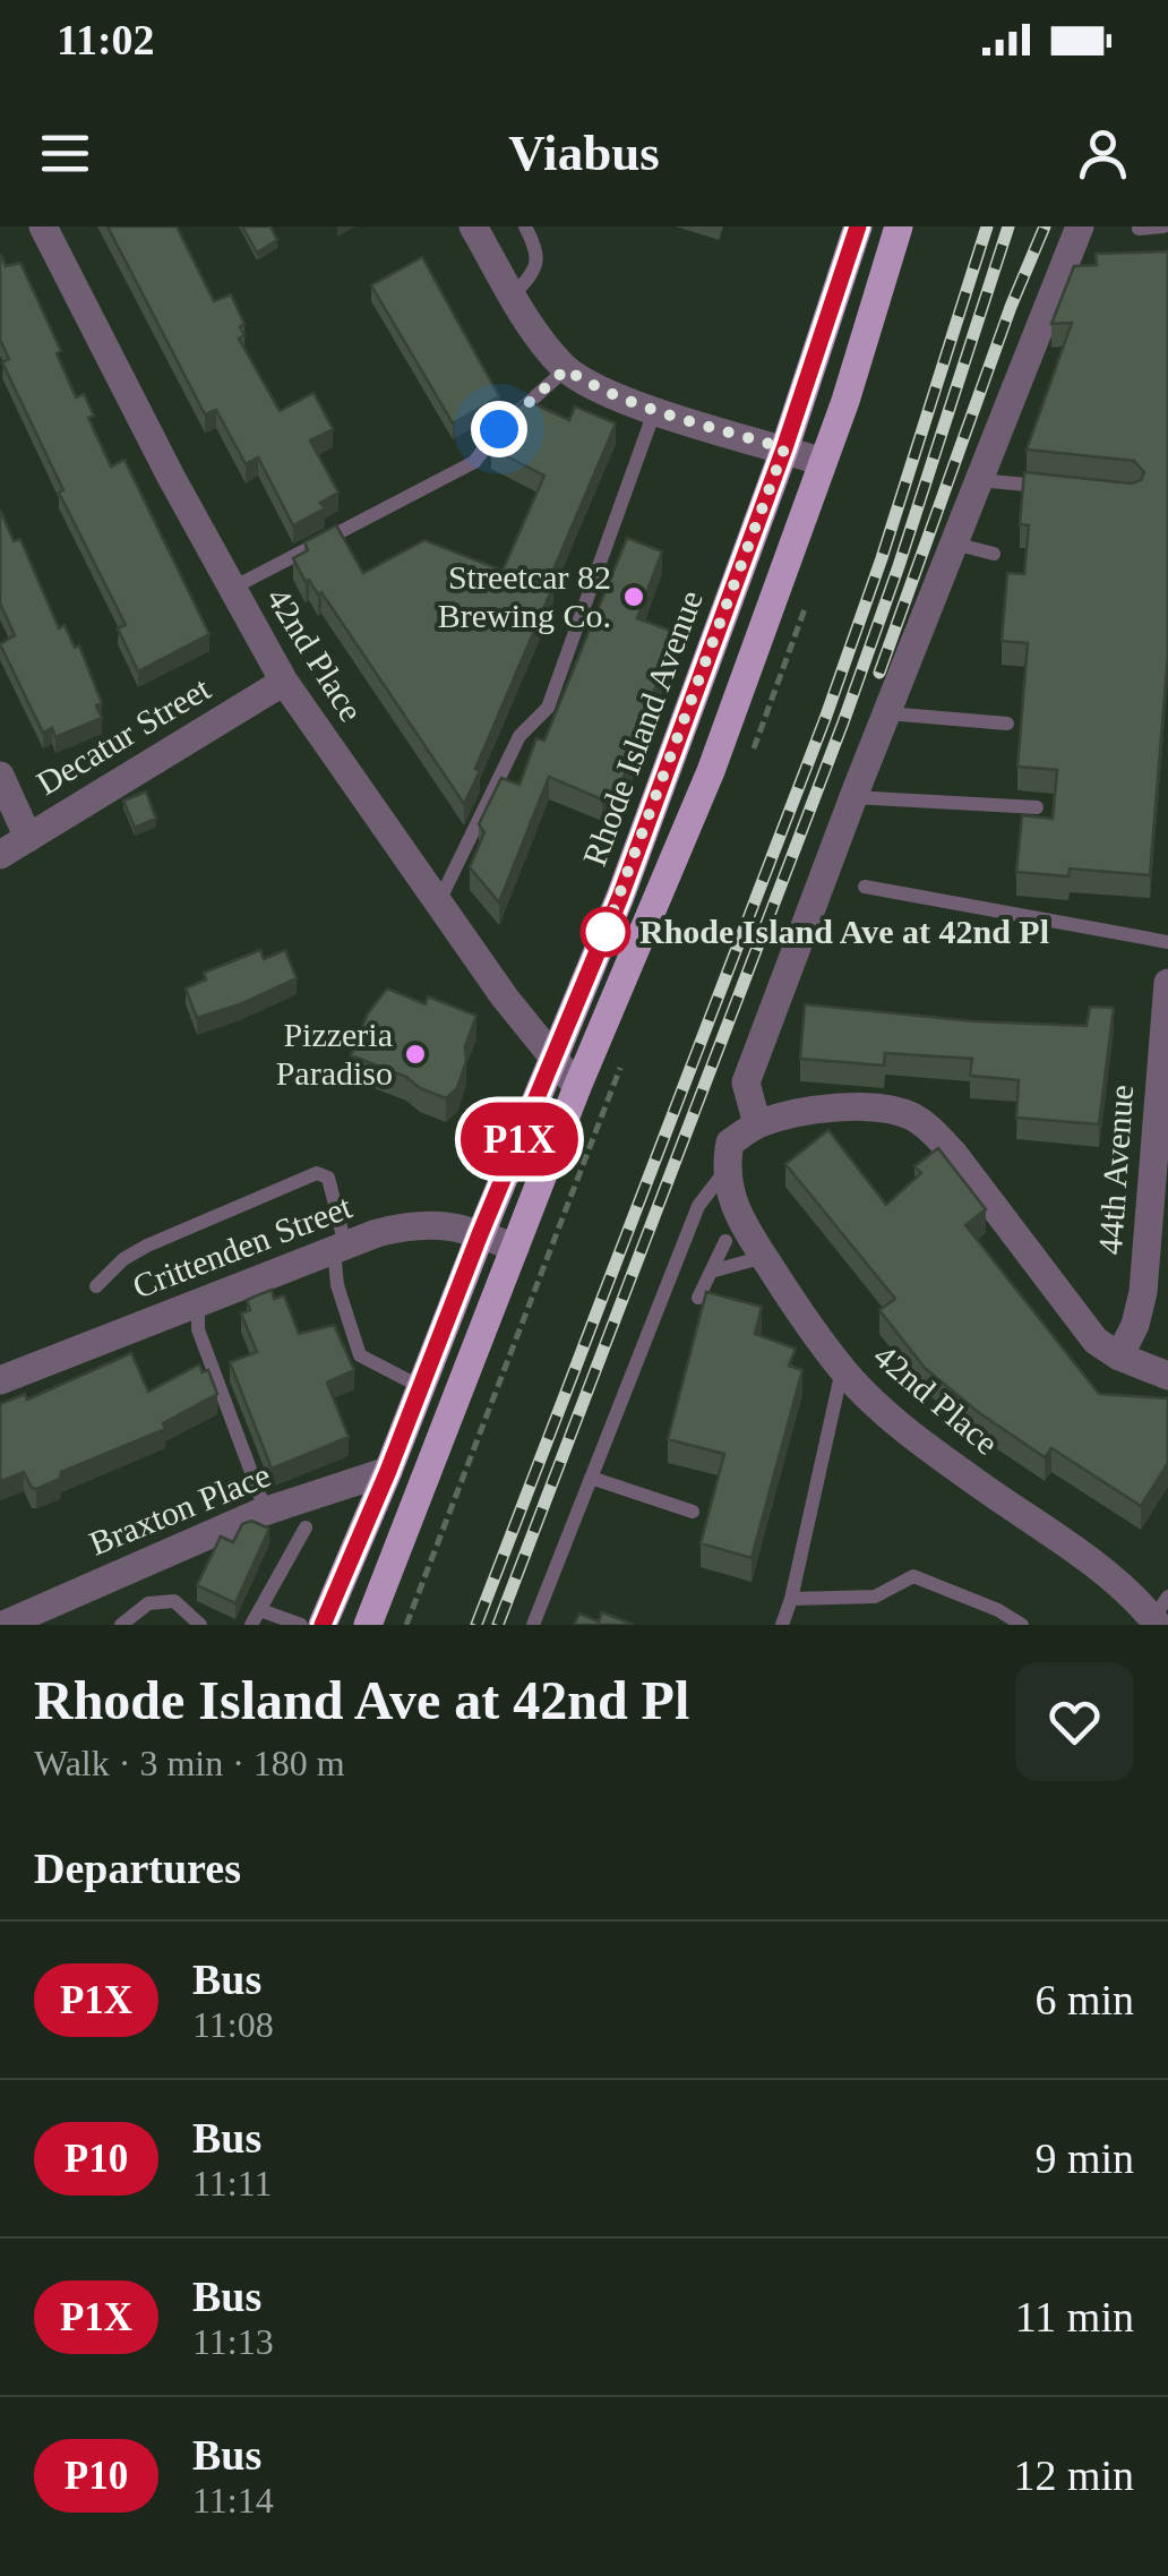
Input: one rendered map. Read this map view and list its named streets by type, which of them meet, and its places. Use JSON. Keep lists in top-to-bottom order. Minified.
{"streets":{"main road":["Rhode Island Avenue"],"street":["42nd Place","Decatur Street","44th Avenue","Crittenden Street","Braxton Place"]},"crossings":[["42nd Place","Rhode Island Avenue"],["42nd Place","Decatur Street"],["Rhode Island Avenue","Crittenden Street"],["Rhode Island Avenue","Braxton Place"]],"places":["Streetcar 82 Brewing Co.","Rhode Island Ave at 42nd Pl","Pizzeria Paradiso"],"lines":["bus line P1X"],"page":{"status":"11:02","header":"Viabus","on_map":"P1X","heading":[["Rhode Island Ave at 42nd Pl","Walk · 3 min · 180 m"],"Departures"],"list":[{"mark":"P1X","name":"Bus","note":"11:08","value":"6 min"},{"mark":"P10","name":"Bus","note":"11:11","value":"9 min"},{"mark":"P1X","name":"Bus","note":"11:13","value":"11 min"},{"mark":"P10","name":"Bus","note":"11:14","value":"12 min"}]}}
